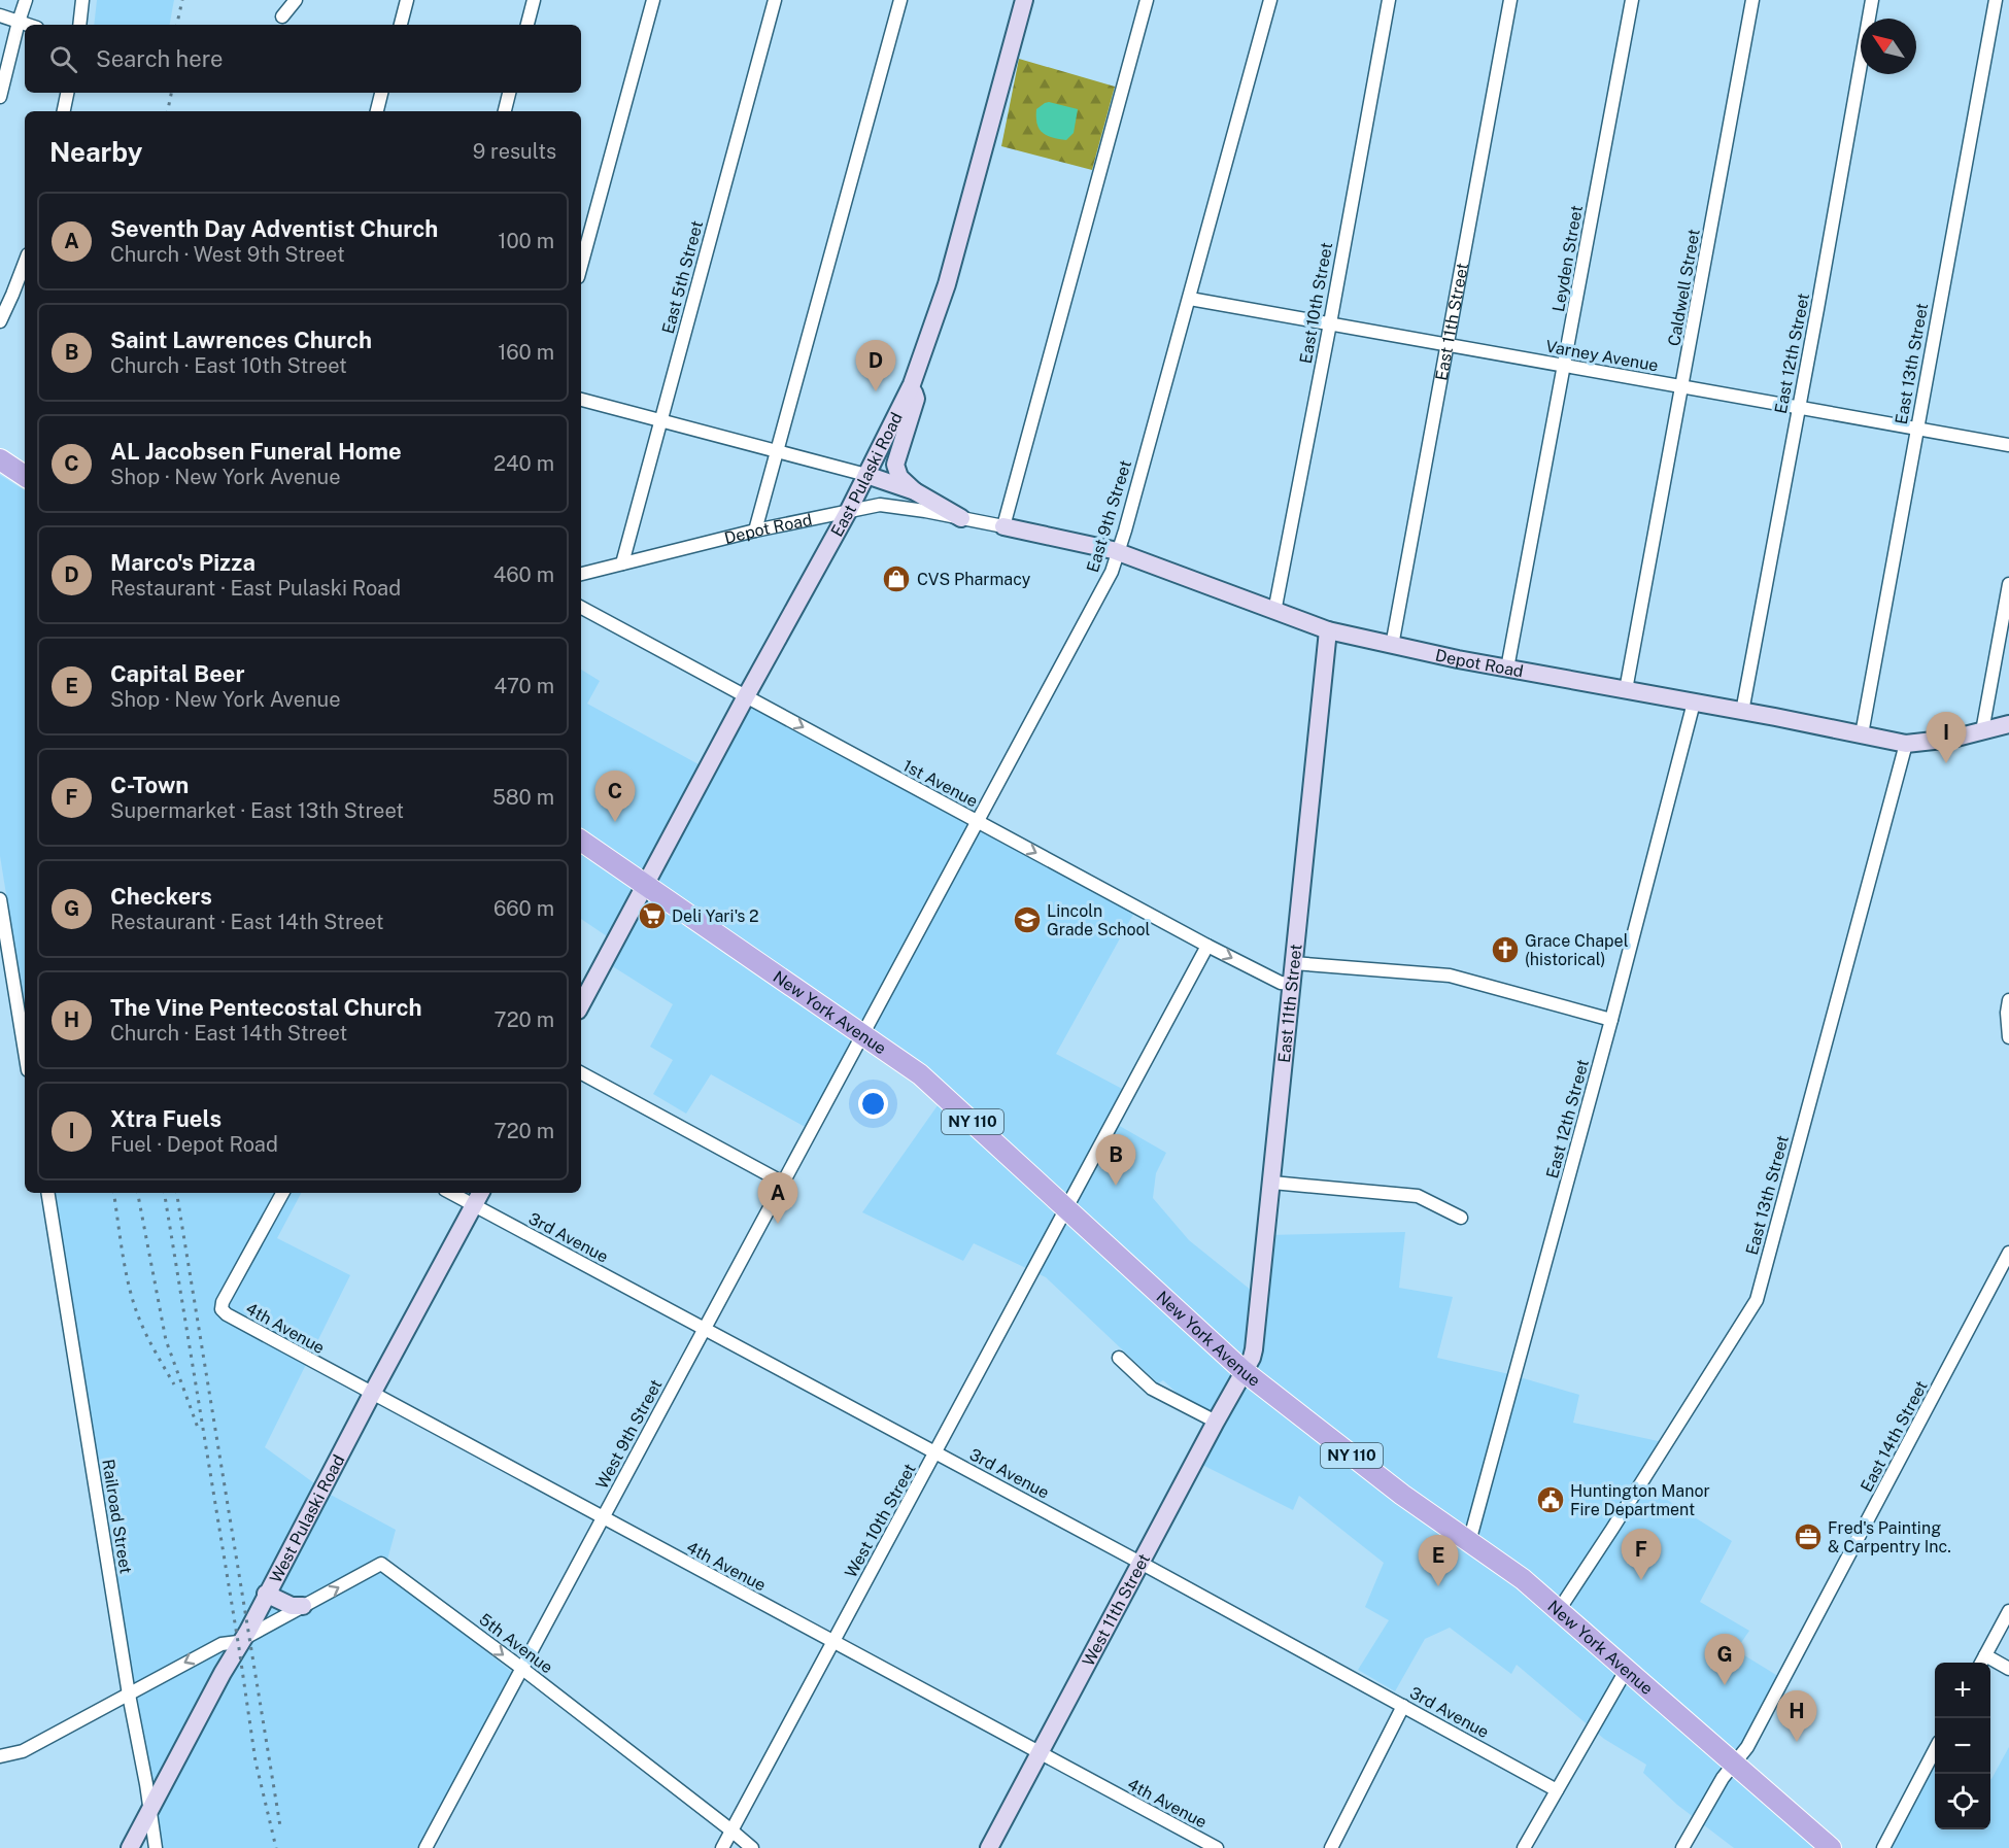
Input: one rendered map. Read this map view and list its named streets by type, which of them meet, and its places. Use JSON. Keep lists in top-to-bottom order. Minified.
{"streets":{"main road":["New York Avenue","NY 110"],"street":["Leyden Street","East 5th Street","Caldwell Street","East 10th Street","East 11th Street","East 12th Street","Varney Avenue","East 13th Street","East Pulaski Road","East 9th Street","Depot Road","1st Avenue","3rd Avenue","4th Avenue","West 9th Street","East 14th Street","Railroad Street","West Pulaski Road","West 10th Street","West 11th Street","5th Avenue"]},"crossings":[["Leyden Street","Varney Avenue"],["Leyden Street","Depot Road"],["East 5th Street","Depot Road"],["Caldwell Street","Varney Avenue"],["Caldwell Street","Depot Road"],["East 10th Street","Varney Avenue"],["East 10th Street","Depot Road"],["East 11th Street","Varney Avenue"],["East 11th Street","Depot Road"],["East 11th Street","1st Avenue"],["East 11th Street","New York Avenue"],["East 11th Street","West 11th Street"],["East 12th Street","Varney Avenue"],["East 12th Street","Depot Road"],["East 12th Street","New York Avenue"],["Varney Avenue","East 13th Street"],["Varney Avenue","East 9th Street"],["East 13th Street","Depot Road"],["East 13th Street","New York Avenue"],["East Pulaski Road","Depot Road"],["East Pulaski Road","1st Avenue"],["East Pulaski Road","New York Avenue"],["East 9th Street","Depot Road"],["East 9th Street","1st Avenue"],["East 9th Street","New York Avenue"],["East 9th Street","West 9th Street"],["New York Avenue","West 9th Street"],["New York Avenue","East 14th Street"],["New York Avenue","West 10th Street"],["New York Avenue","West 11th Street"],["3rd Avenue","West 9th Street"],["3rd Avenue","West Pulaski Road"],["3rd Avenue","West 10th Street"],["3rd Avenue","West 11th Street"],["4th Avenue","West 9th Street"],["4th Avenue","West Pulaski Road"],["4th Avenue","West 10th Street"],["4th Avenue","West 11th Street"],["West 9th Street","5th Avenue"],["Railroad Street","West Pulaski Road"],["Railroad Street","5th Avenue"],["West Pulaski Road","5th Avenue"],["West 10th Street","5th Avenue"]],"one_way":["1st Avenue"],"places":{"shop":["CVS Pharmacy"],"supermarket":["Deli Yari's 2"],"school or university":["Lincoln Grade School"],"church":["Grace Chapel (historical)"],"public building":["Huntington Manor Fire Department"],"office":["Fred's Painting & Carpentry Inc."]},"north":"top left","page":{"search":"Search here","heading":["Nearby","9 results"],"list":[{"mark":"A","name":"Seventh Day Adventist Church","note":"Church · West 9th Street","value":"100 m"},{"mark":"B","name":"Saint Lawrences Church","note":"Church · East 10th Street","value":"160 m"},{"mark":"C","name":"AL Jacobsen Funeral Home","note":"Shop · New York Avenue","value":"240 m"},{"mark":"D","name":"Marco's Pizza","note":"Restaurant · East Pulaski Road","value":"460 m"},{"mark":"E","name":"Capital Beer","note":"Shop · New York Avenue","value":"470 m"},{"mark":"F","name":"C-Town","note":"Supermarket · East 13th Street","value":"580 m"},{"mark":"G","name":"Checkers","note":"Restaurant · East 14th Street","value":"660 m"},{"mark":"H","name":"The Vine Pentecostal Church","note":"Church · East 14th Street","value":"720 m"},{"mark":"I","name":"Xtra Fuels","note":"Fuel · Depot Road","value":"720 m"}],"pins":["D","I","C","B","A","F","E","G","H"],"map_buttons":["+","−"]}}
